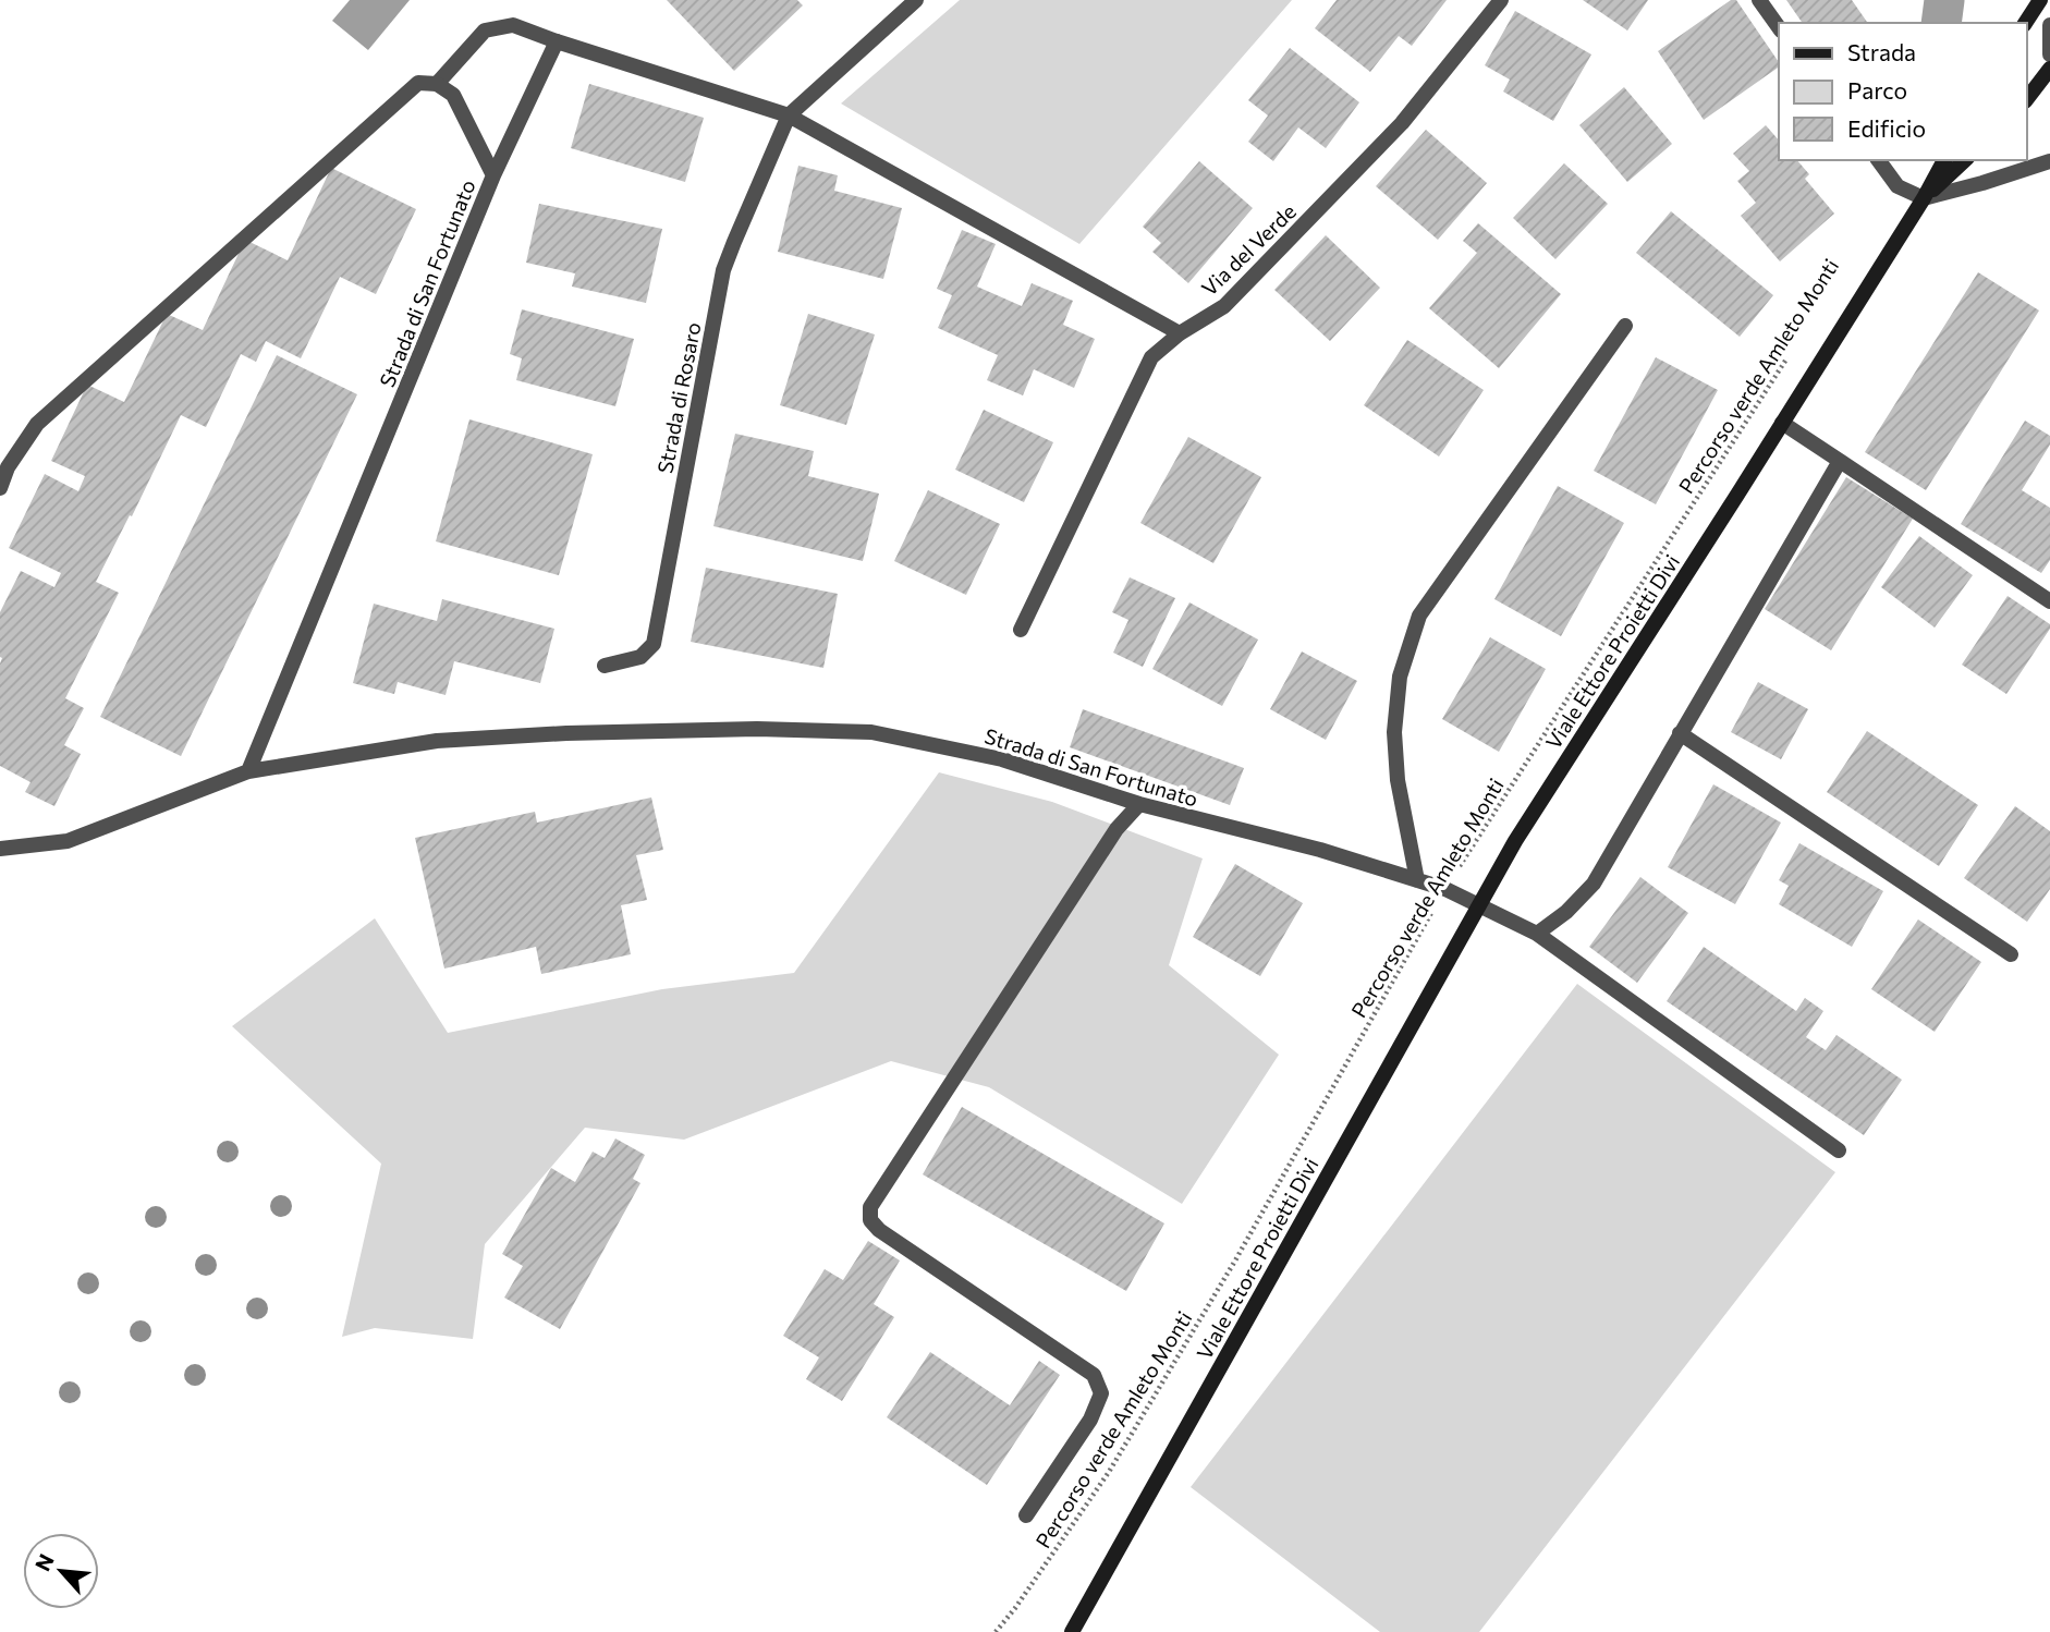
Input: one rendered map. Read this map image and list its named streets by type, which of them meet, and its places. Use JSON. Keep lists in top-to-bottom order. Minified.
{"streets":{"main road":["Viale Ettore Proietti Divi"],"street":["Via del Verde","Strada di San Fortunato","Strada di Rosaro"],"path":["Percorso verde Amleto Monti"]},"crossings":[["Strada di San Fortunato","Percorso verde Amleto Monti"],["Strada di San Fortunato","Viale Ettore Proietti Divi"]],"legend":["Strada","Parco","Edificio"],"north":"top left"}
